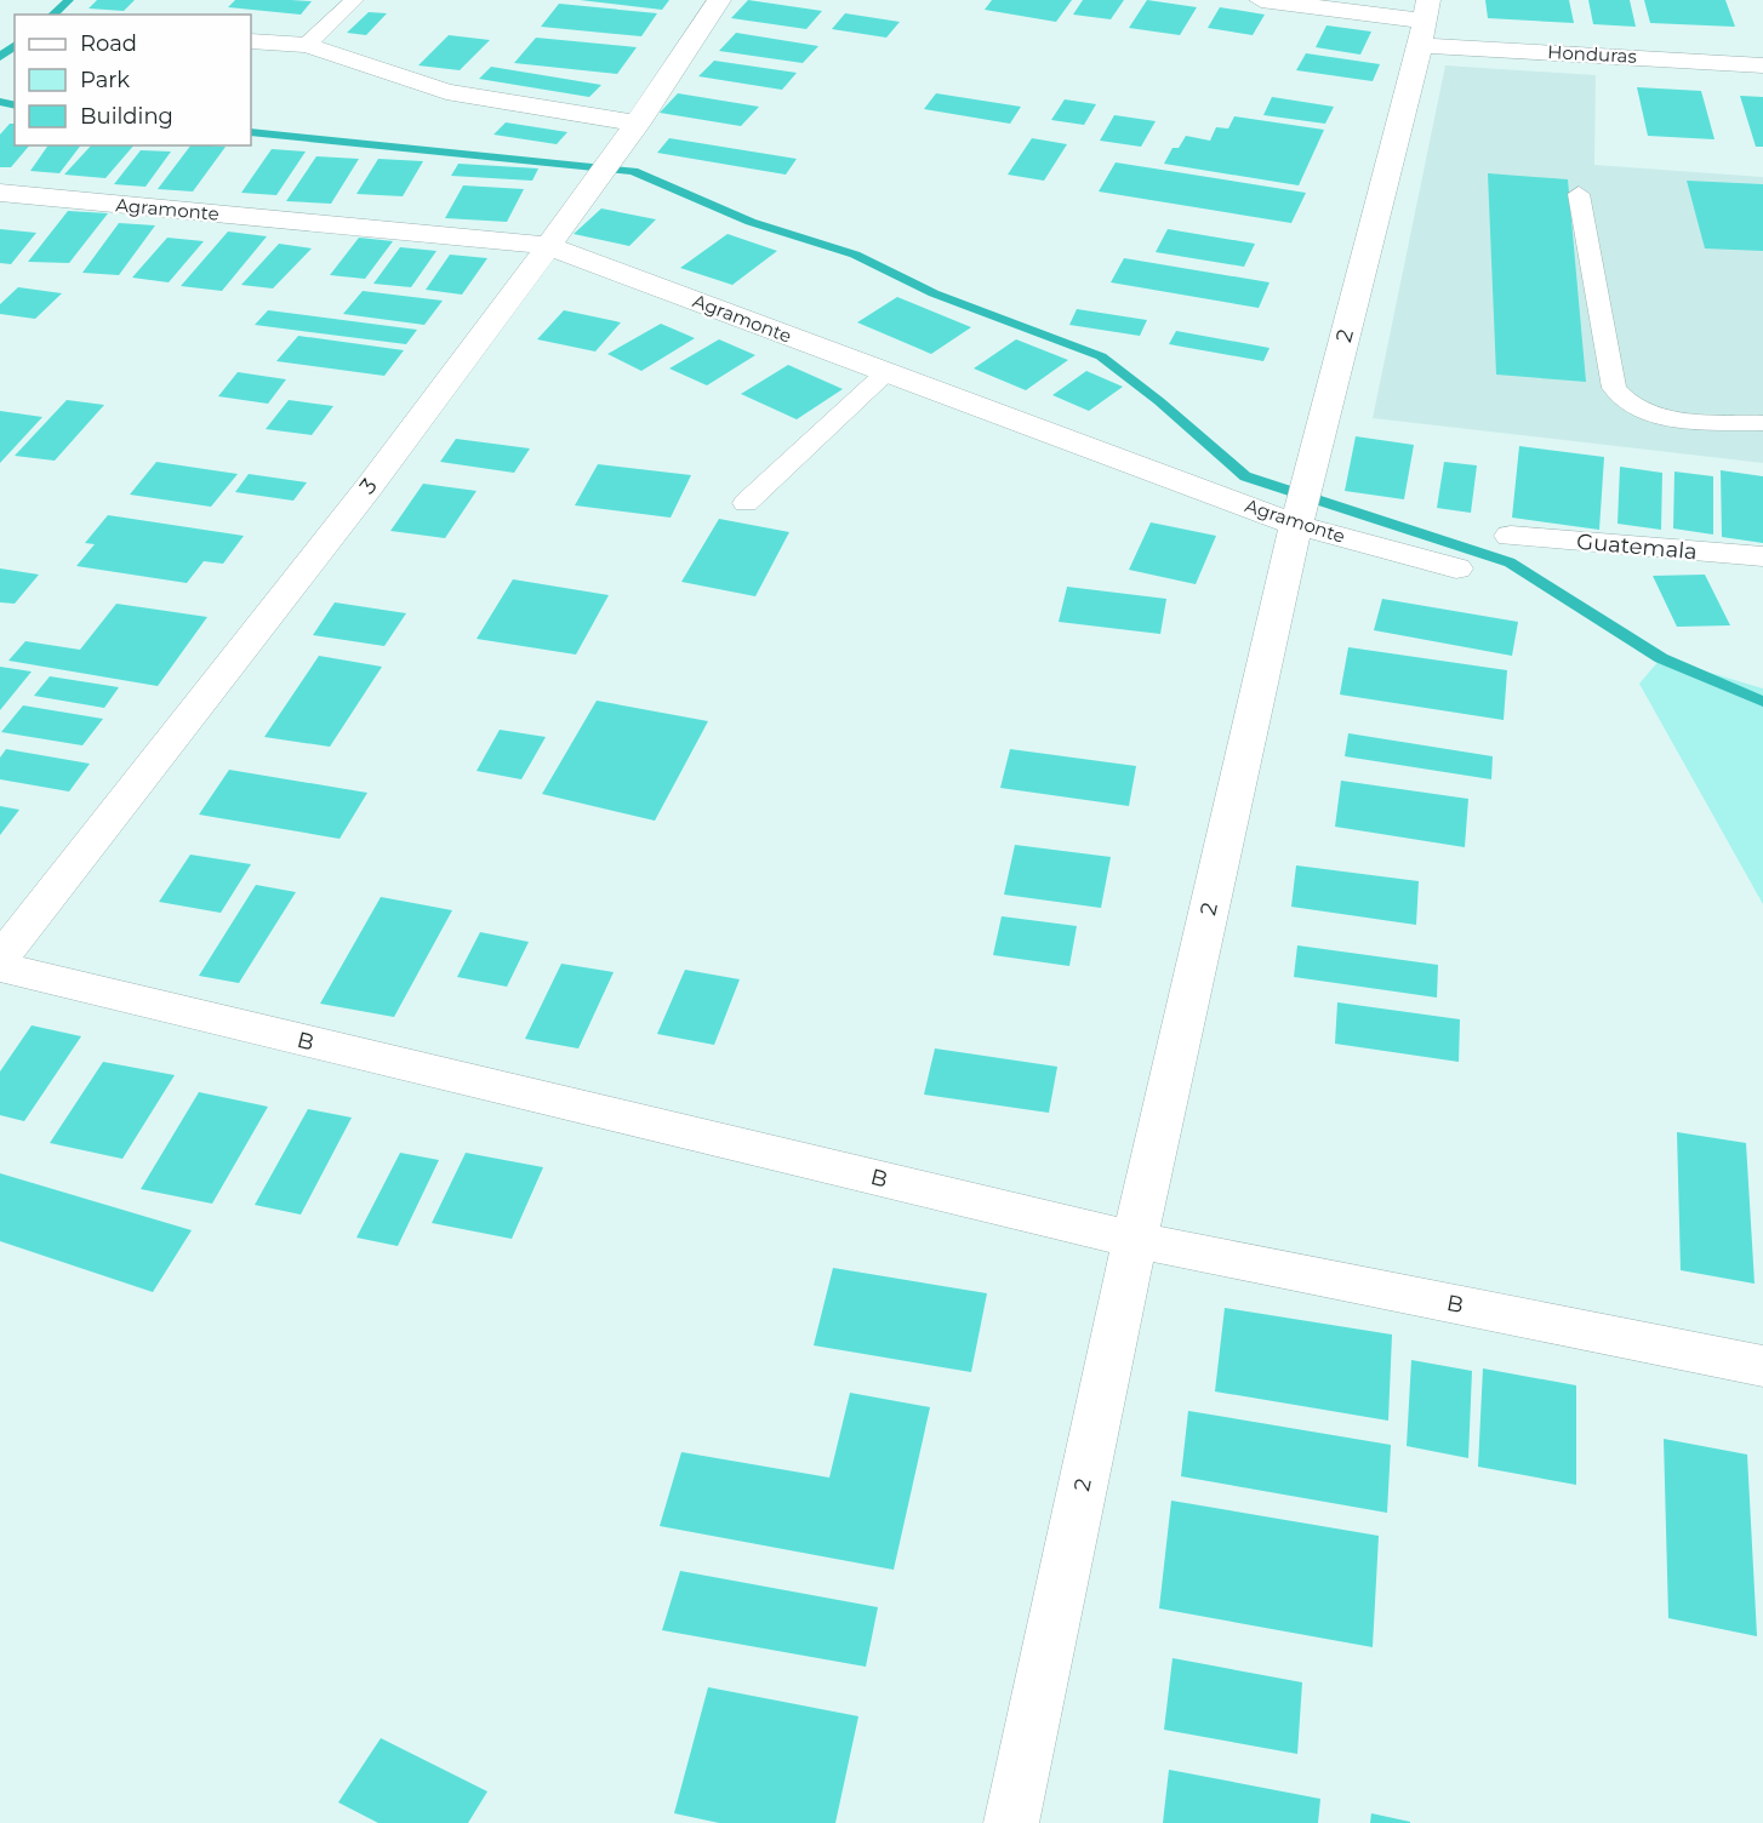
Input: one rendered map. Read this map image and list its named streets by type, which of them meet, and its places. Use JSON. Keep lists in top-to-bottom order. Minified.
{"streets":{"street":["Honduras","Agramonte","2","3","Guatemala","B"]},"crossings":[["Honduras","2"],["Agramonte","2"],["Agramonte","3"],["2","B"]],"legend":["Road","Park","Building"]}
